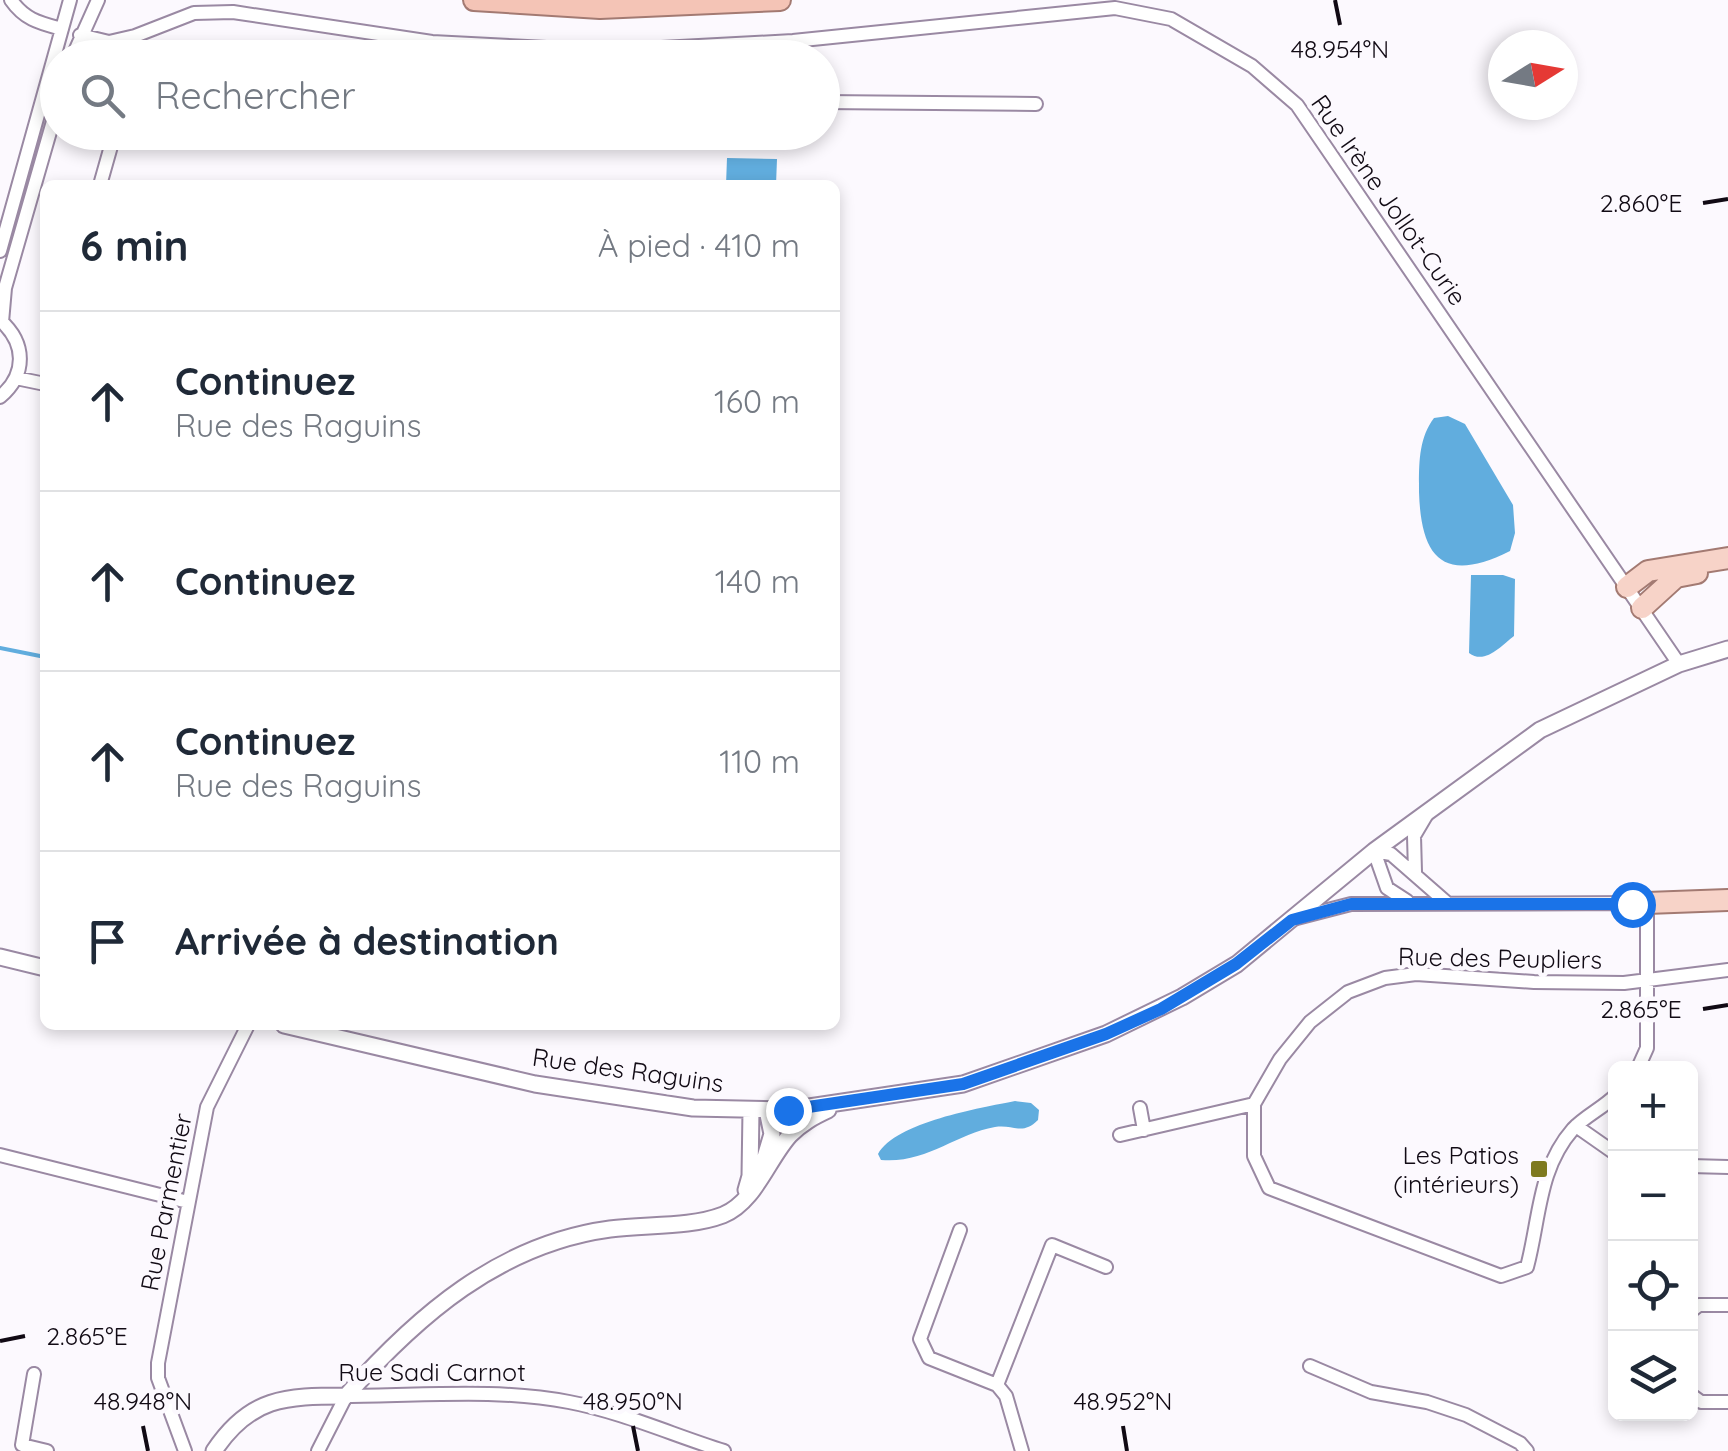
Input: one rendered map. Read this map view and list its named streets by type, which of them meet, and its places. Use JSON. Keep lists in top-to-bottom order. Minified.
{"streets":{"street":["Rue Irène Jollot-Curie","Rue des Peupliers","Rue des Raguins","Rue Parmentier","Rue Sadi Carnot"]},"crossings":[["Rue Irène Jollot-Curie","Rue des Raguins"]],"places":{"transit":["Les Patios (intérieurs)"]},"north":"right","page":{"search":"Rechercher","heading":["6 min","À pied · 410 m"],"list":[["Continuez","Rue des Raguins","160 m"],["Continuez","140 m"],["Continuez","Rue des Raguins","110 m"],"Arrivée à destination"],"map_buttons":["+","−"]},"coordinates":["48.954°N","2.860°E","2.865°E","48.948°N","48.950°N","48.952°N"]}
